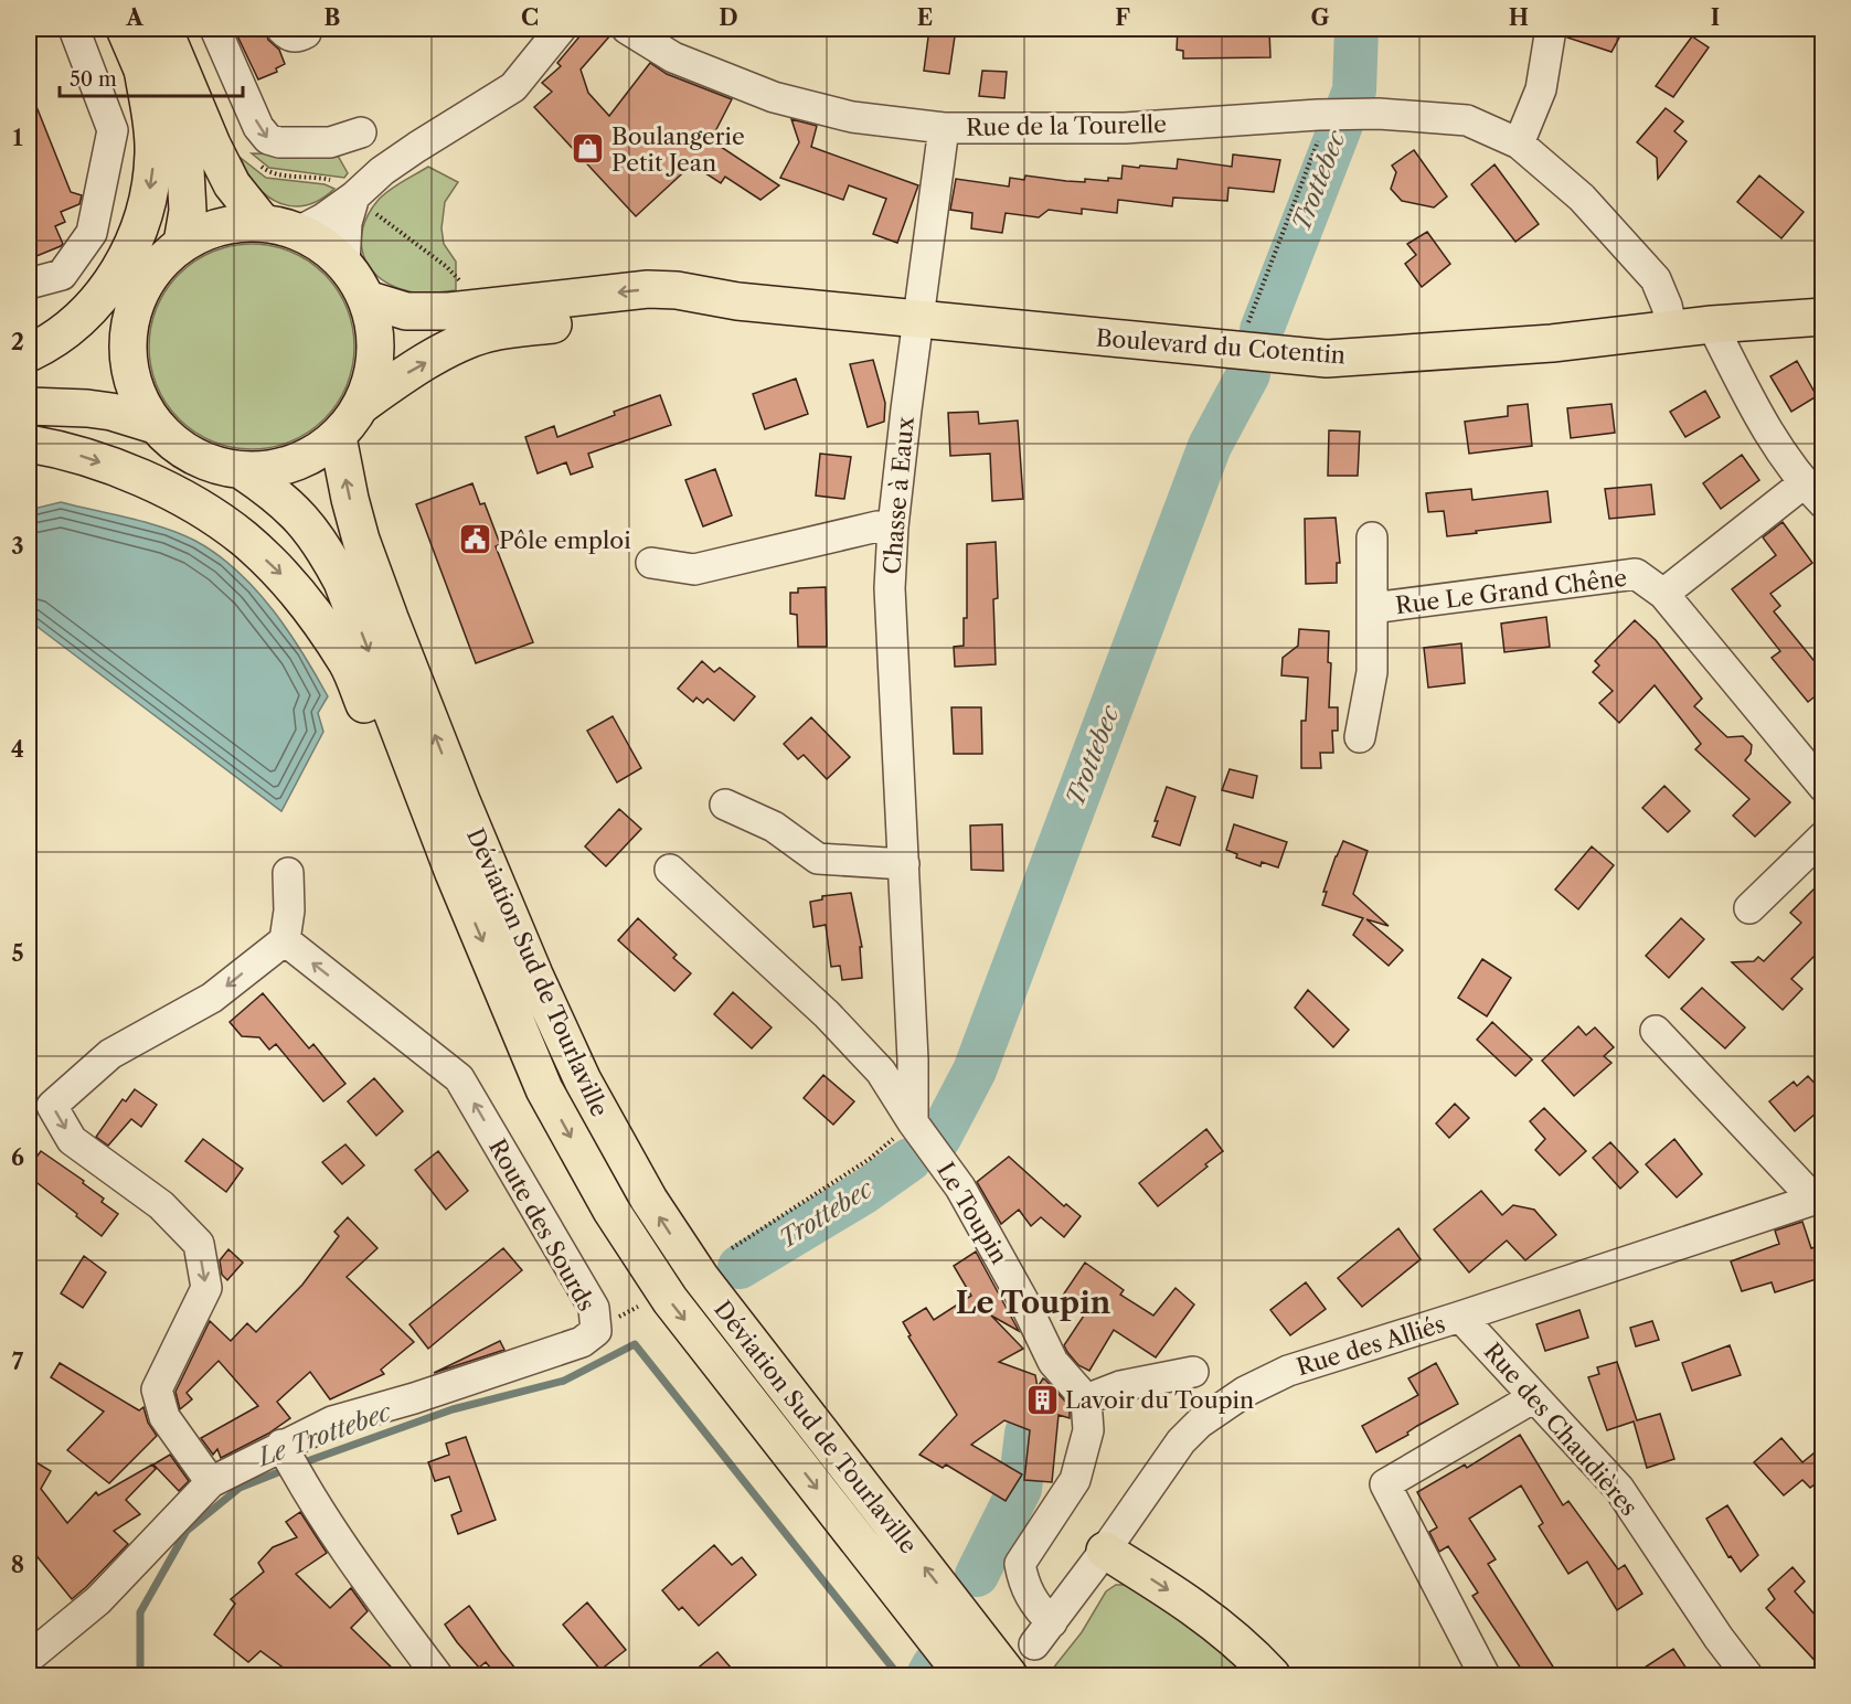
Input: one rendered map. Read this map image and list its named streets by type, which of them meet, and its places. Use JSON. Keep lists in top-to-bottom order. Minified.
{"streets":{"main road":["Boulevard du Cotentin","Déviation Sud de Tourlaville"],"street":["Rue de la Tourelle","Chasse à Eaux","Rue Le Grand Chêne","Le Toupin","Route des Sourds","Rue des Alliés","Rue des Chaudières"]},"crossings":[["Rue de la Tourelle","Boulevard du Cotentin"],["Rue de la Tourelle","Chasse à Eaux"],["Boulevard du Cotentin","Chasse à Eaux"],["Chasse à Eaux","Le Toupin"],["Le Toupin","Rue des Alliés"],["Rue des Alliés","Rue des Chaudières"]],"districts":["Le Toupin"],"water":["Trottebec","Le Trottebec"],"places":{"shop":["Boulangerie Petit Jean"],"public building":["Pôle emploi"],"building":["Lavoir du Toupin"]},"scale_bar":"50 m","grid":{"columns":["A","B","C","D","E","F","G","H","I"],"rows":["1","2","3","4","5","6","7","8"]}}
